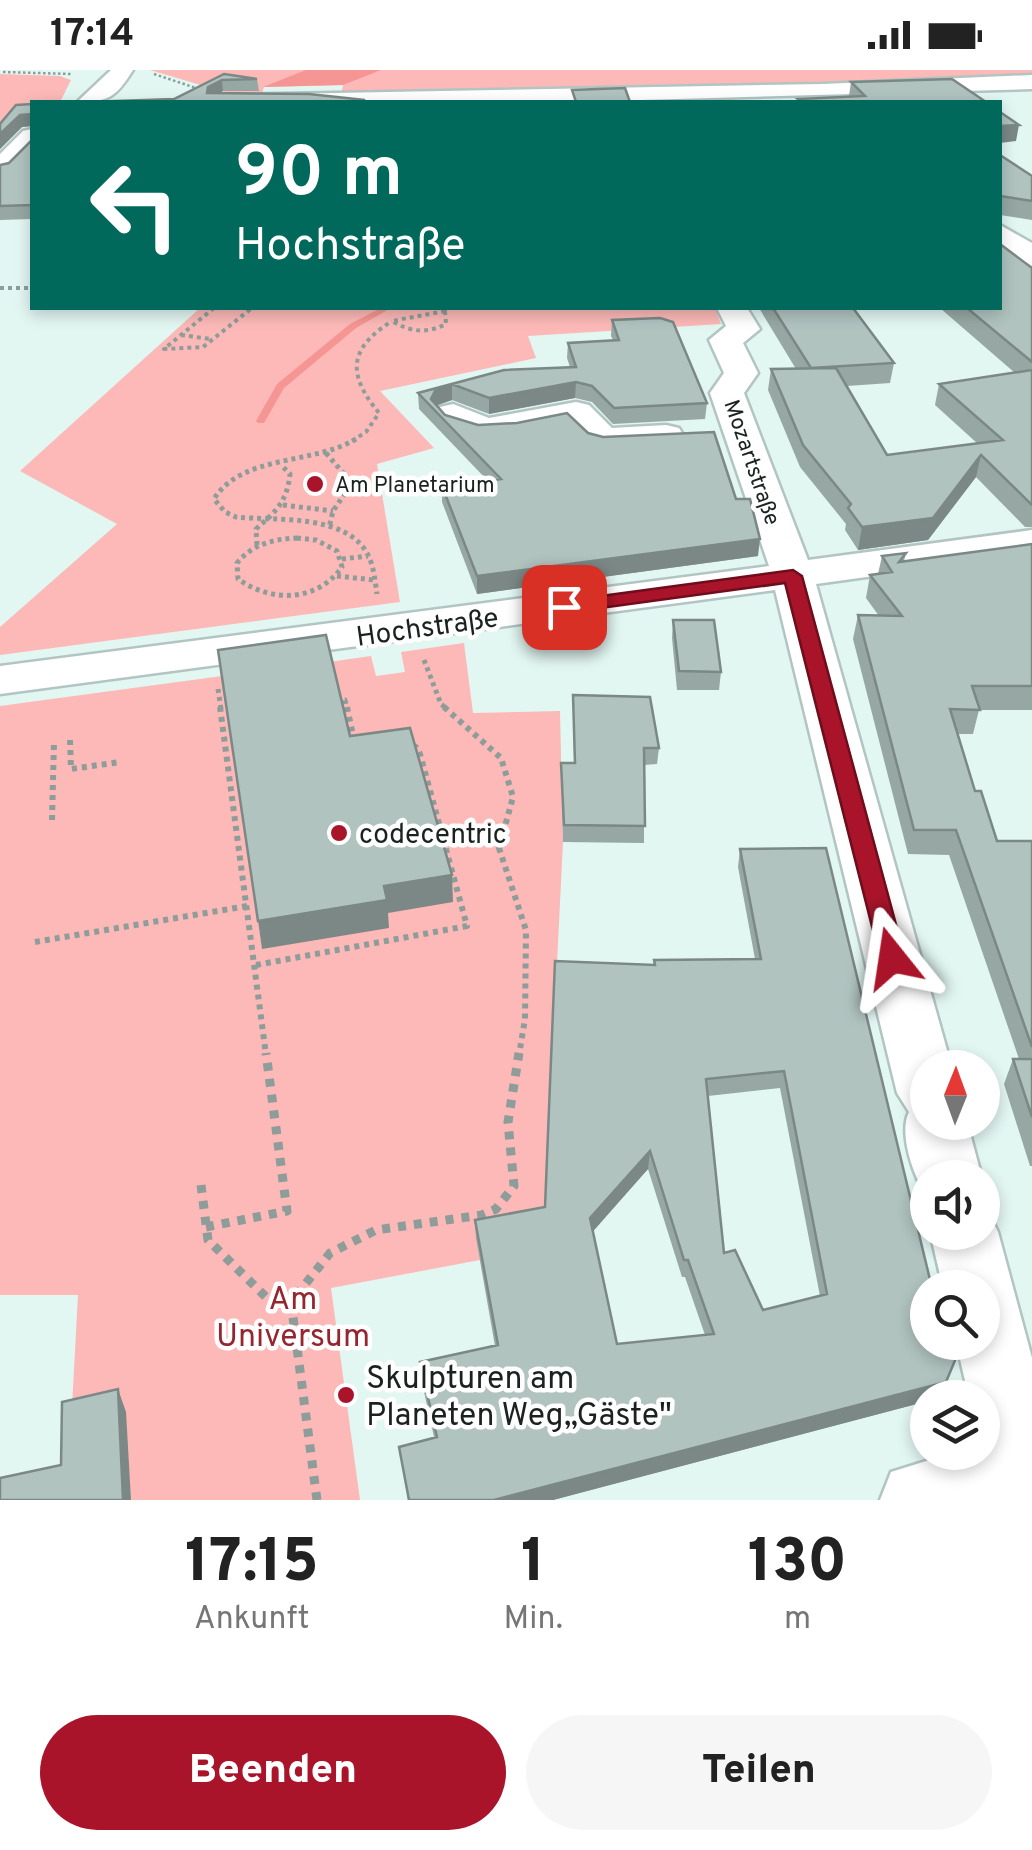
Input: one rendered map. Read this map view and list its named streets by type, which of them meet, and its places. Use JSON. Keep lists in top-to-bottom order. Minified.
{"streets":{"street":["Mozartstraße","Hochstraße"]},"crossings":[["Mozartstraße","Hochstraße"]],"parks":["Am Universum"],"places":["Am Planetarium","codecentric","Skulpturen am Planeten Weg„Gäste\""],"north":"top","page":{"status":"17:14","turn":["90 m","Hochstraße"],"eta":["17:15","Ankunft","1","Min.","130","m"],"buttons":["Beenden","Teilen"]}}
